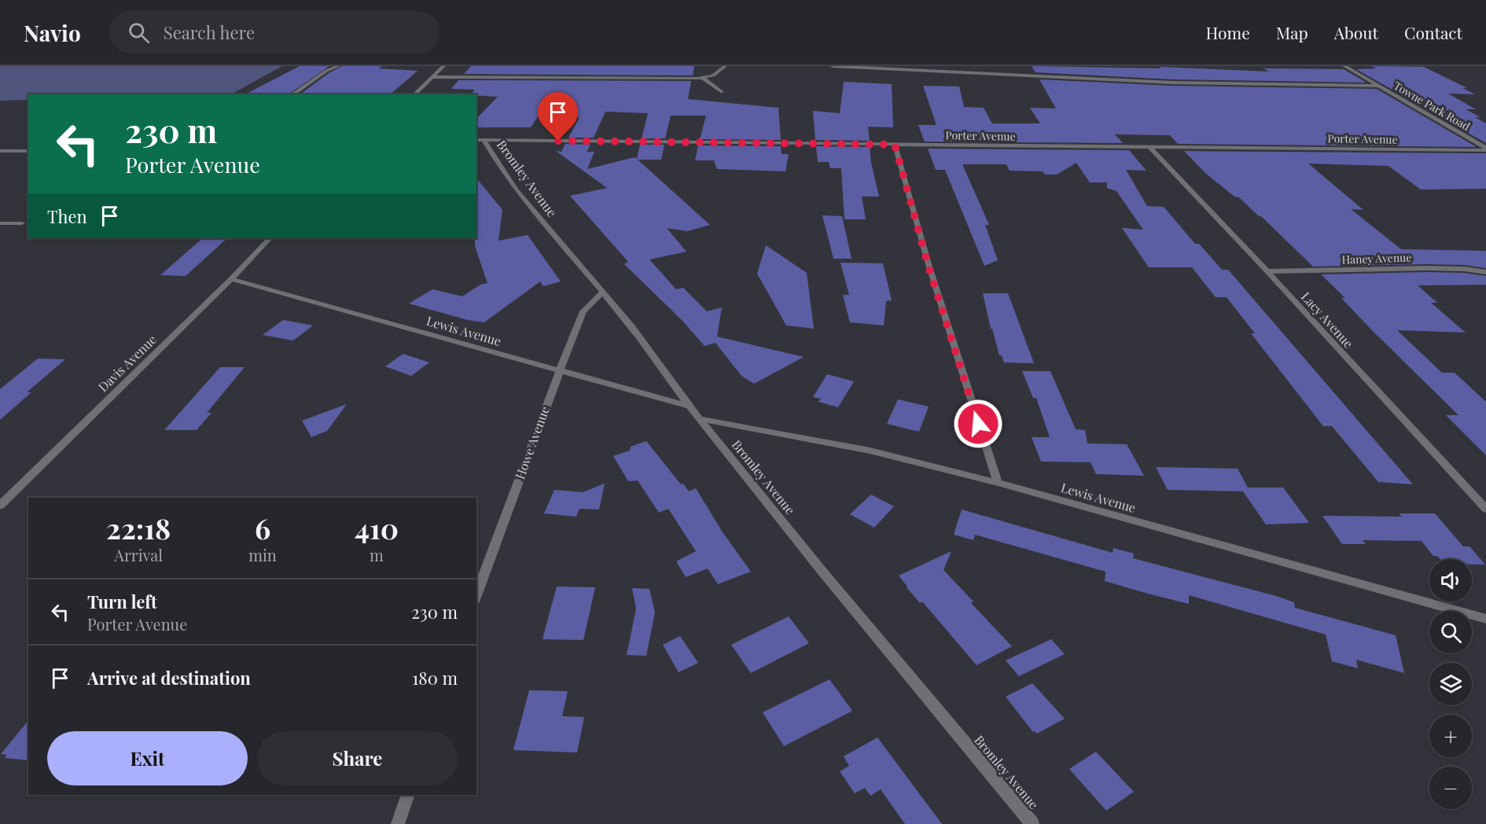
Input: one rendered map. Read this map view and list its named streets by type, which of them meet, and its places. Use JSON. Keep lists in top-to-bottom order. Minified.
{"streets":{"street":["Towne Park Road","Porter Avenue","Bromley Avenue","Haney Avenue","Lacy Avenue","Lewis Avenue","Davis Avenue","Howe Avenue"]},"crossings":[["Towne Park Road","Porter Avenue"],["Porter Avenue","Bromley Avenue"],["Porter Avenue","Lacy Avenue"],["Bromley Avenue","Lewis Avenue"],["Bromley Avenue","Howe Avenue"],["Haney Avenue","Lacy Avenue"],["Lewis Avenue","Davis Avenue"],["Lewis Avenue","Howe Avenue"]],"page":{"header":"Navio","search":"Search here","nav":["Home","Map","About","Contact"],"turn":["230 m","Porter Avenue"],"then":"Then","eta":["22:18","Arrival","6","min","410","m"],"map_buttons":["+","−"],"list":[{"name":"Turn left","note":"Porter Avenue","value":"230 m"},{"name":"Arrive at destination","value":"180 m"}],"buttons":["Exit","Share"]}}
